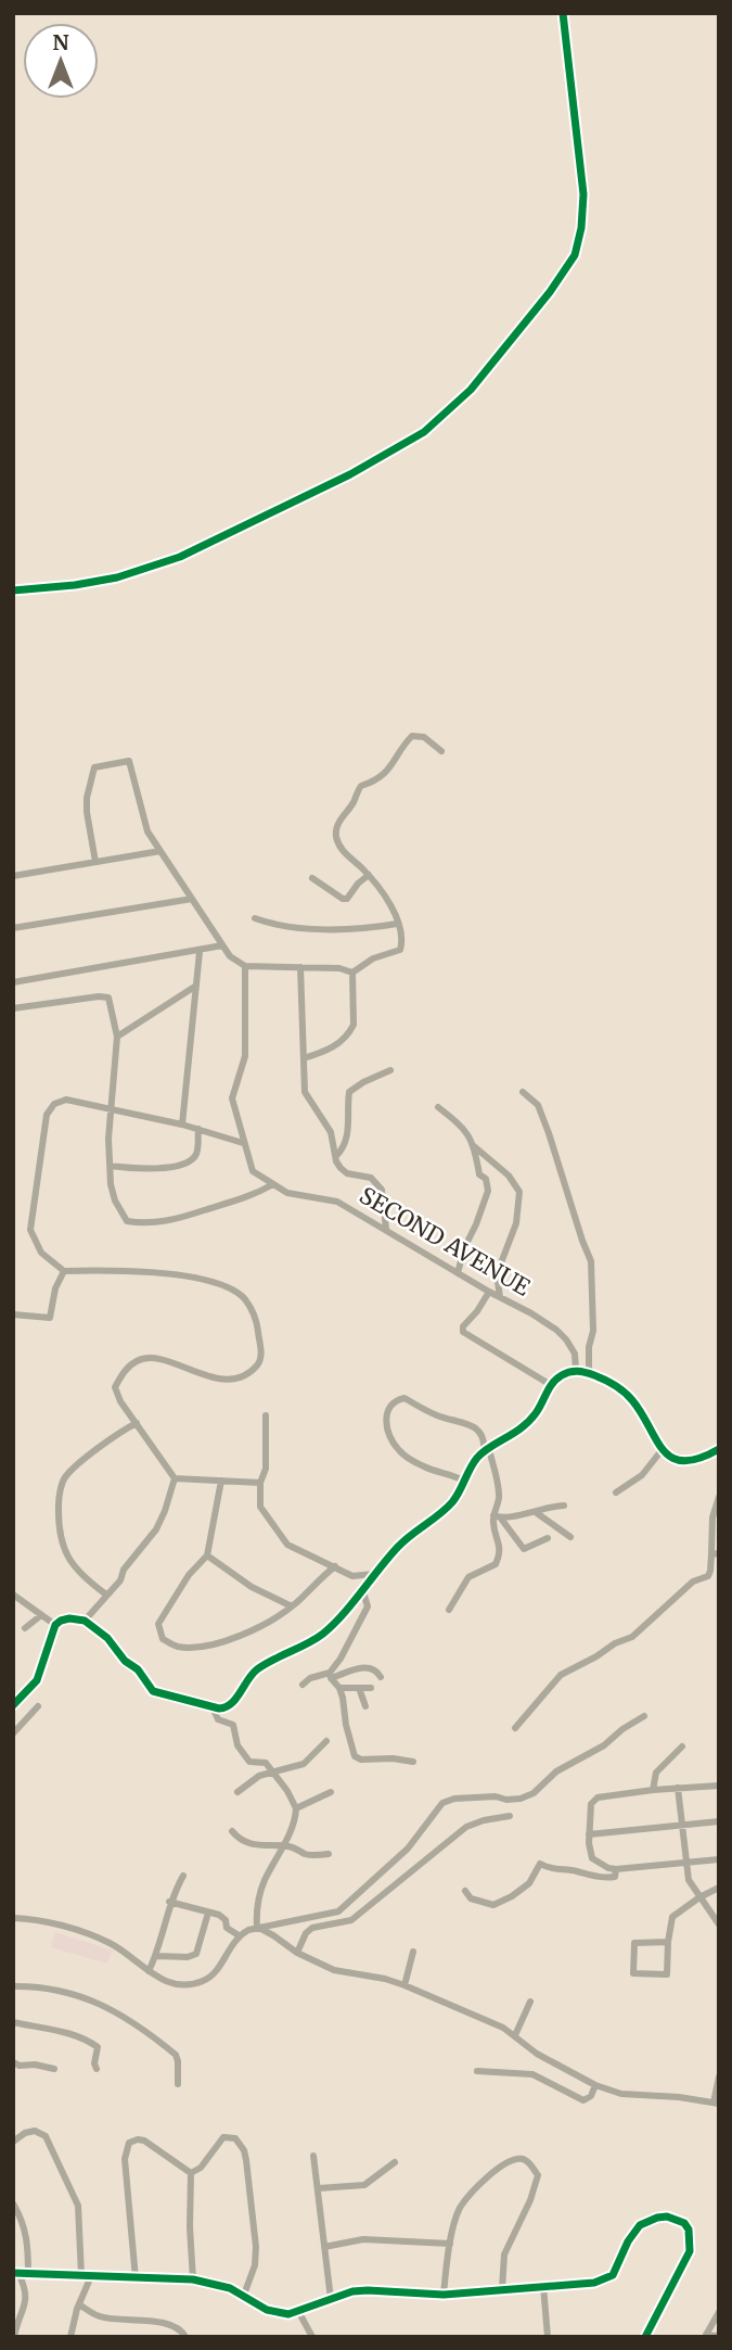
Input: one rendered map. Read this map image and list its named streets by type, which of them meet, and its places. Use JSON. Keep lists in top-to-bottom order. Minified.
{"streets":{"street":["SECOND AVENUE"]},"north":"top"}
